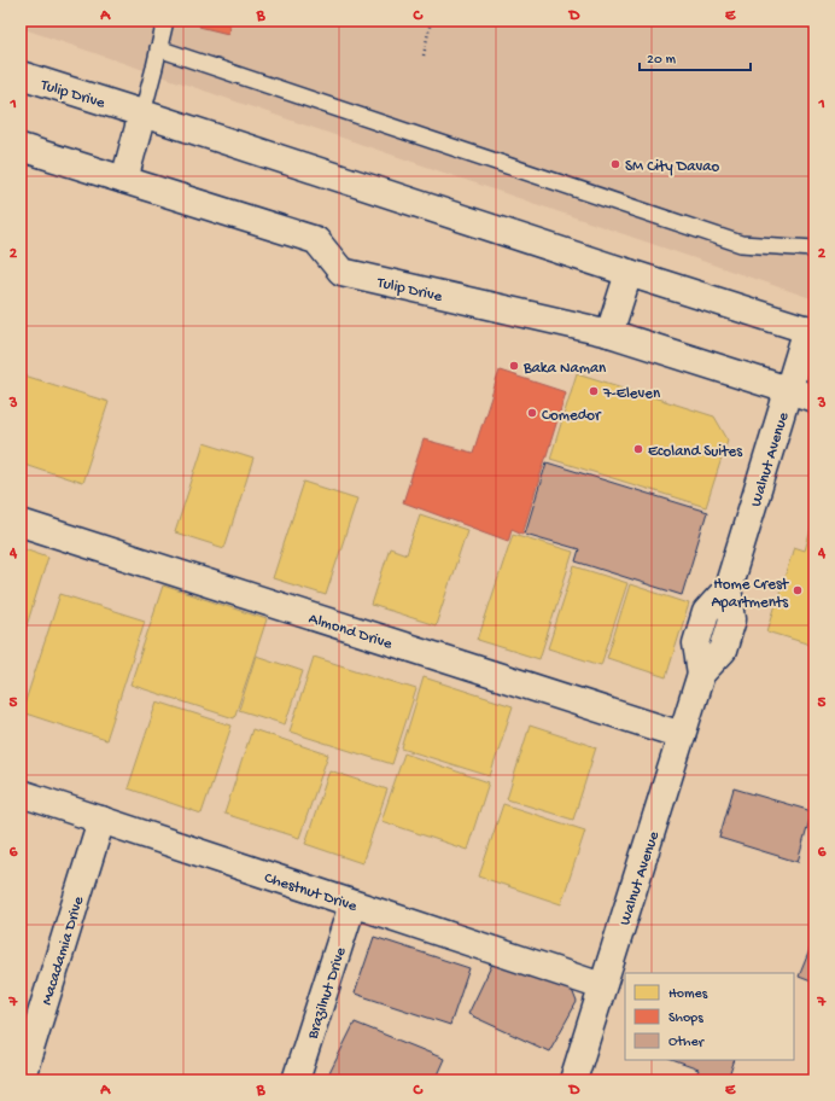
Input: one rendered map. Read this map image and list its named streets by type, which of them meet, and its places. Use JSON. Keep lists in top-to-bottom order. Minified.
{"streets":{"street":["Tulip Drive","Walnut Avenue","Almond Drive","Chestnut Drive","Macadamia Drive","Brazilnut Drive"]},"crossings":[["Tulip Drive","Walnut Avenue"],["Walnut Avenue","Almond Drive"],["Walnut Avenue","Chestnut Drive"],["Chestnut Drive","Macadamia Drive"],["Chestnut Drive","Brazilnut Drive"]],"places":["SM City Davao","Baka Naman","7-Eleven","Comedor","Ecoland Suites","Home Crest Apartments"],"legend":["Homes","Shops","Other"],"scale_bar":"20 m","grid":{"columns":["A","B","C","D","E"],"rows":["1","2","3","4","5","6","7"]}}
